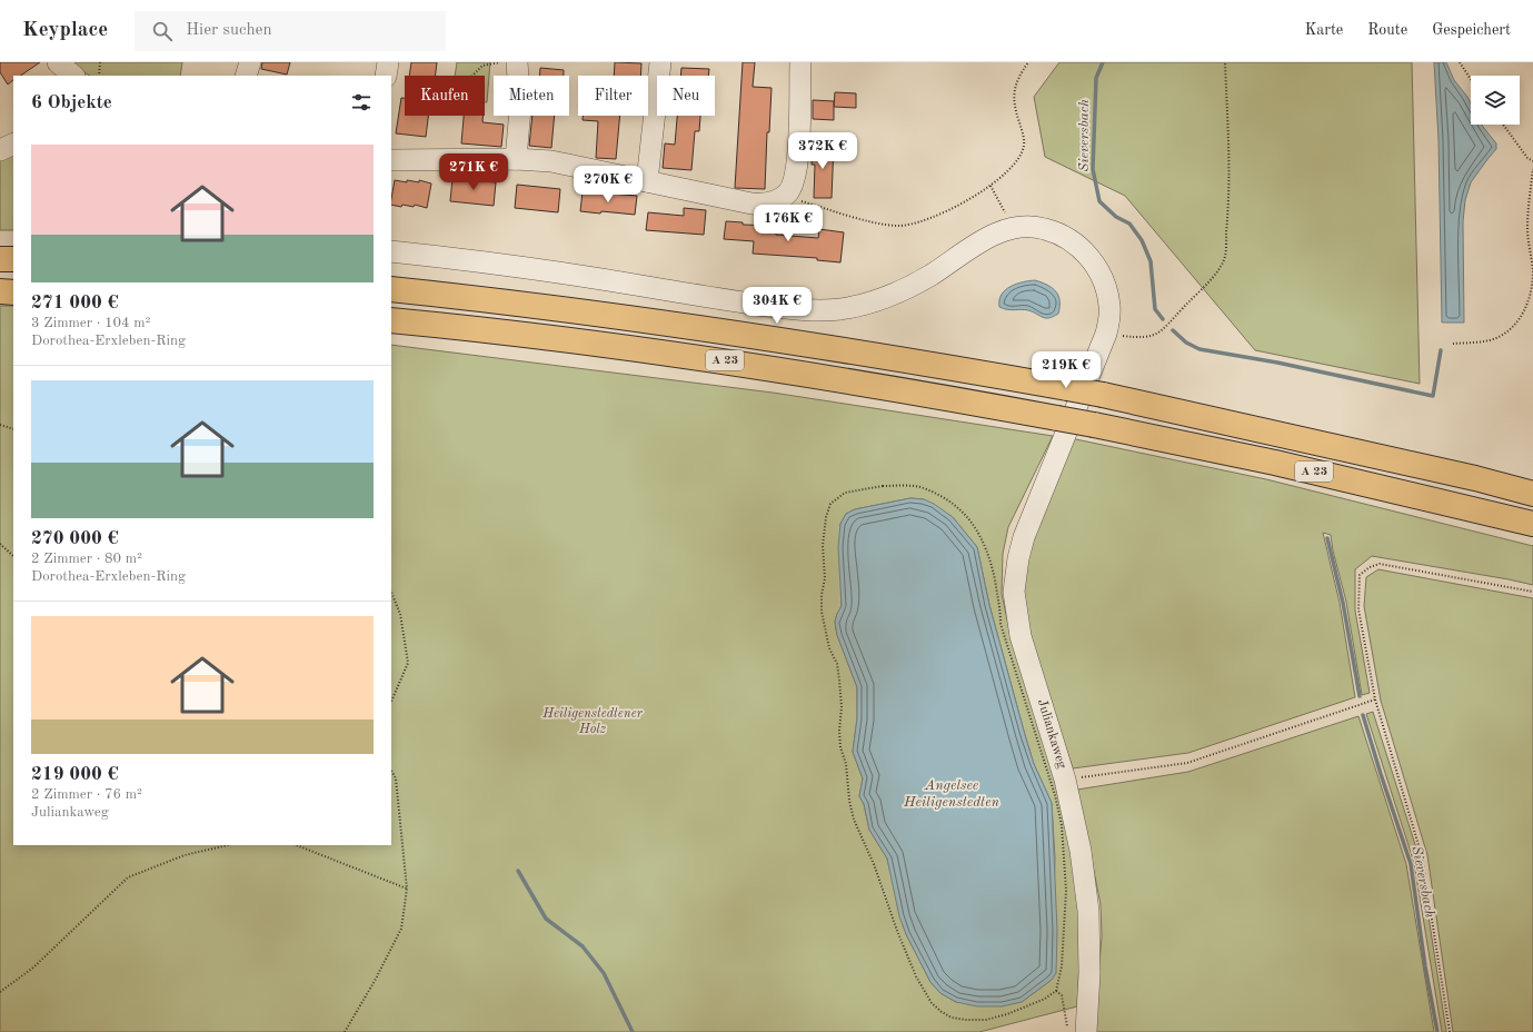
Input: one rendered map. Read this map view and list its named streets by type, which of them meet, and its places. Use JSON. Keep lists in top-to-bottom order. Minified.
{"streets":{"highway":["A 23"],"street":["Juliankaweg"]},"water":["Sieversbach","Angelsee Heiligenstedten"],"parks":["Heiligenstedtener Holz"],"page":{"header":"Keyplace","search":"Hier suchen","nav":["Karte","Route","Gespeichert"],"chip":["Kaufen","Mieten","Filter","Neu"],"heading":"6 Objekte","list":[{"name":"271 000 €","note":"3 Zimmer · 104 m² · Dorothea-Erxleben-Ring"},{"name":"270 000 €","note":"2 Zimmer · 80 m² · Dorothea-Erxleben-Ring"},{"name":"219 000 €","note":"2 Zimmer · 76 m² · Juliankaweg"}],"price":["372K €","271K €","270K €","176K €","304K €","219K €"]}}
